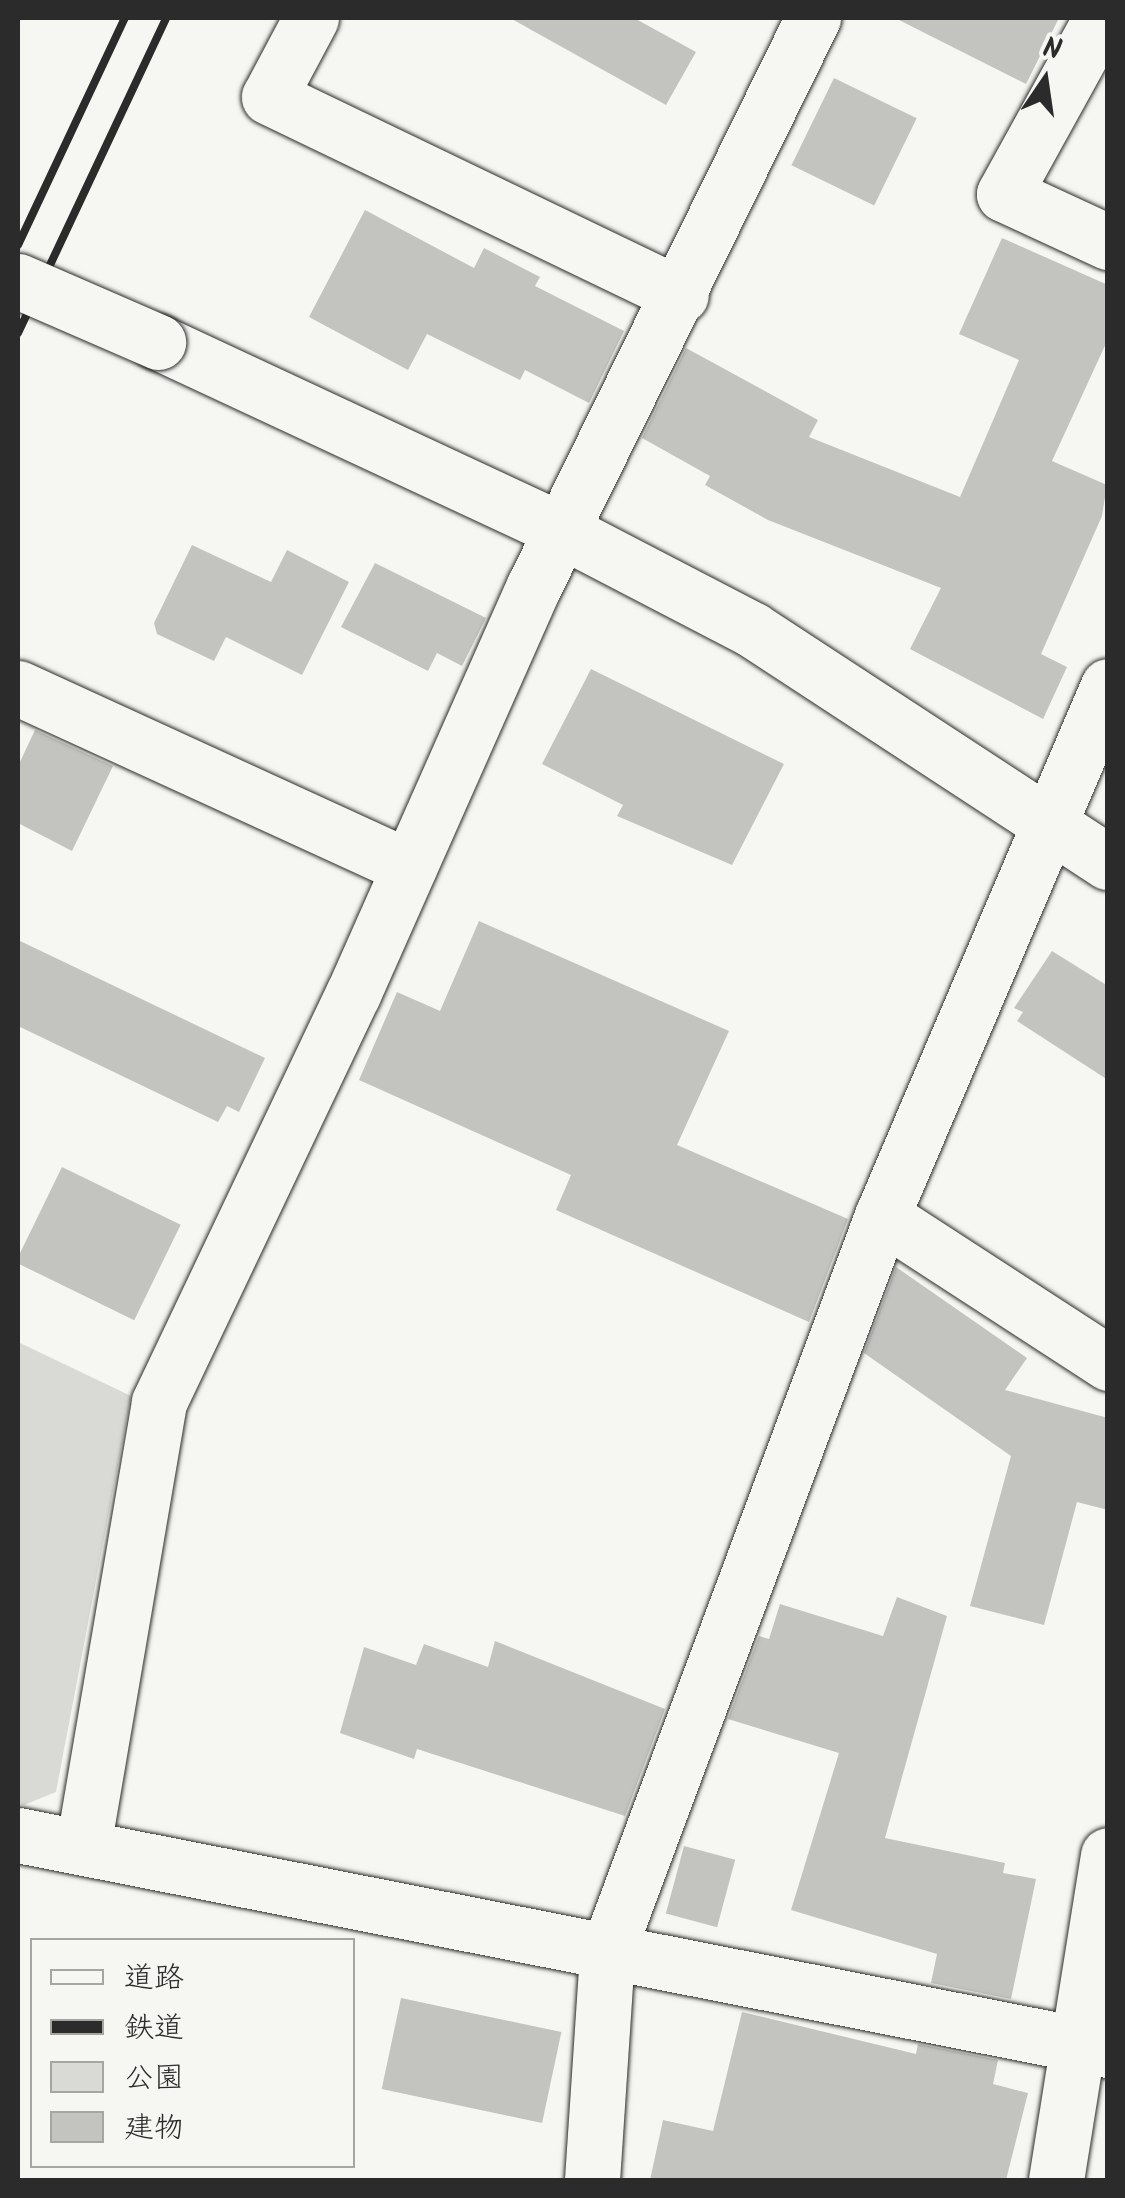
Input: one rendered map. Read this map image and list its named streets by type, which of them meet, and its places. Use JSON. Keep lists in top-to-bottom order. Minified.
{"legend":["道路","鉄道","公園","建物"],"north":"top"}
